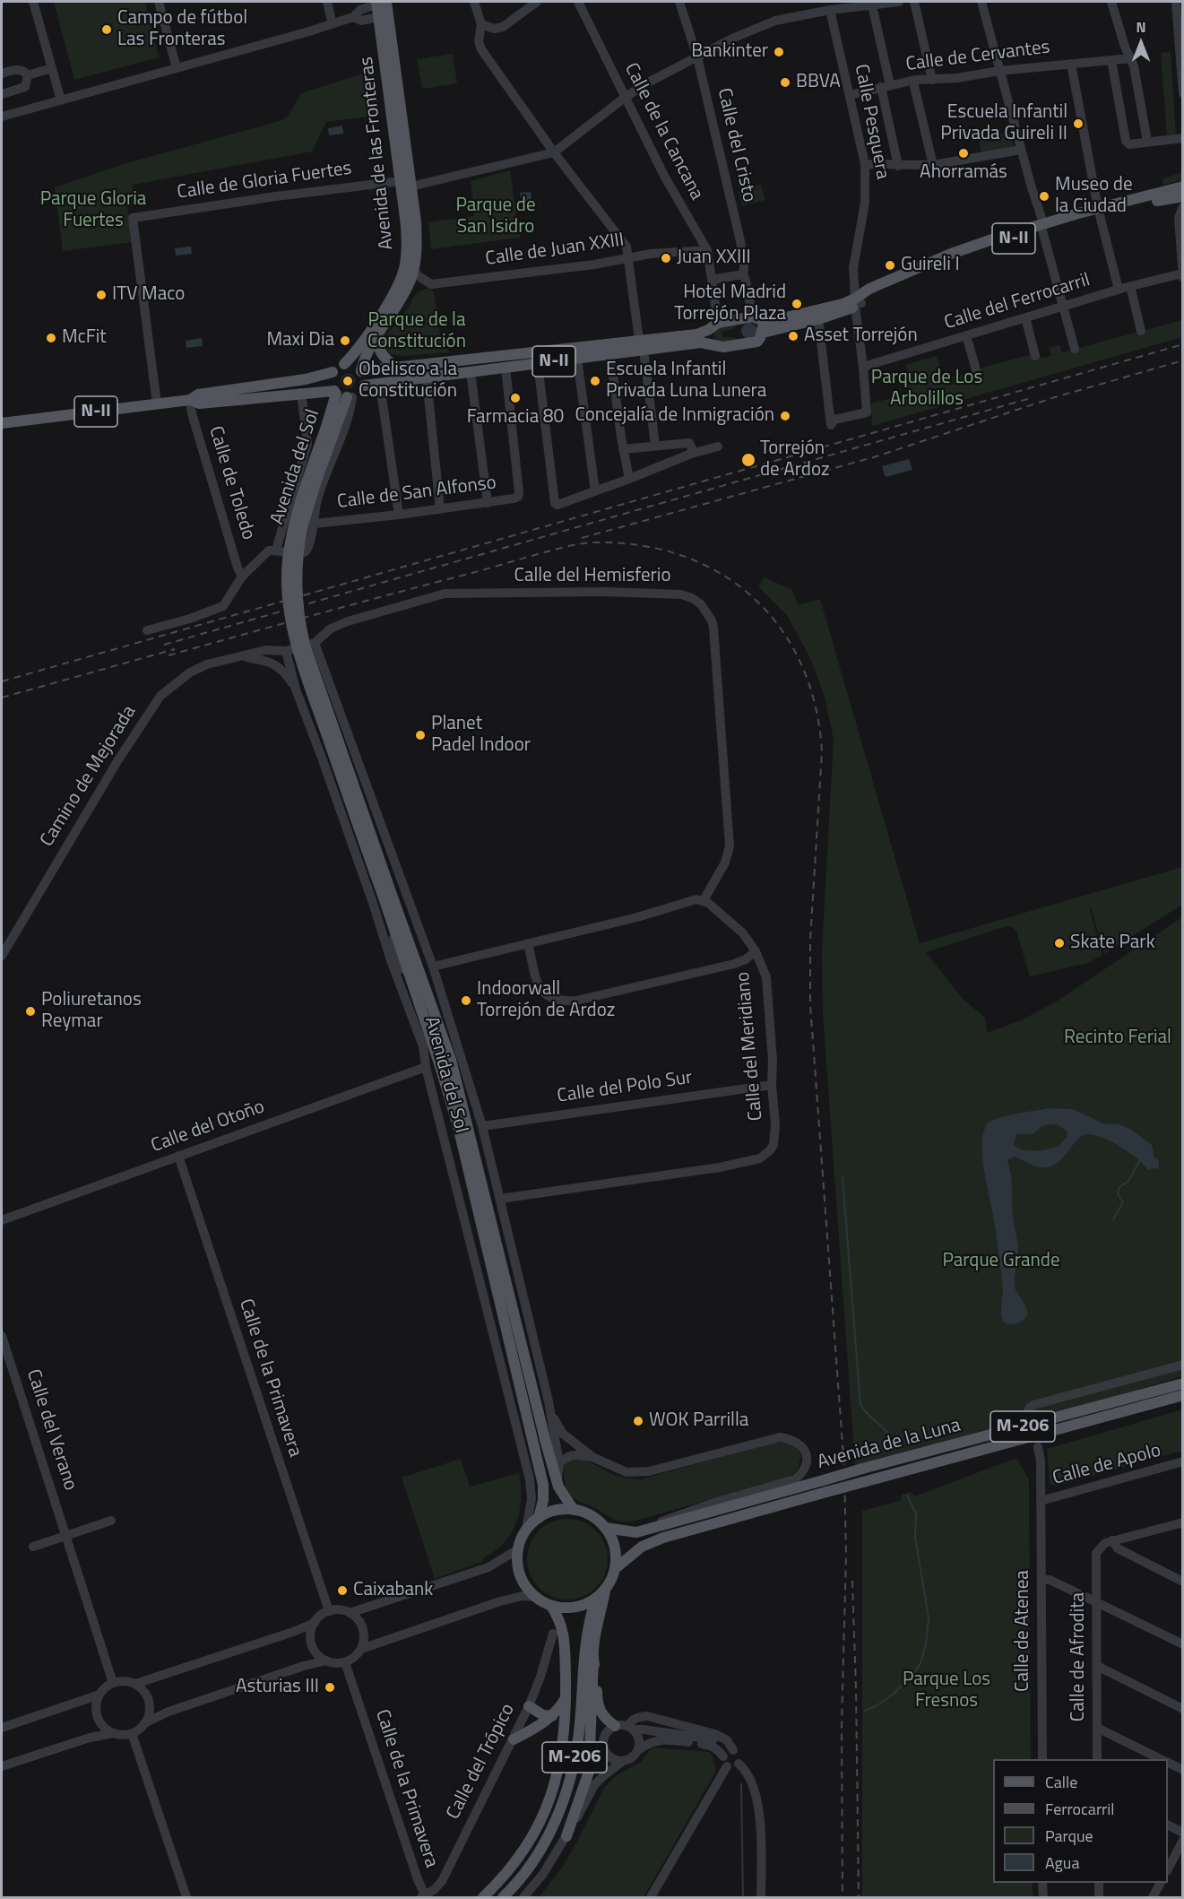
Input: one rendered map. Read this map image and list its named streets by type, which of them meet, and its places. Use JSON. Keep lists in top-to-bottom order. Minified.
{"streets":{"main road":["Avenida de las Fronteras","N-II","Avenida del Sol","M-206","Avenida de la Luna"],"street":["Calle de Cervantes","Calle Pesquera","Calle de la Cancana","Calle del Cristo","Calle de Gloria Fuertes","Calle de Juan XXIII","Calle del Ferrocarril","Calle de Toledo","Calle de San Alfonso","Calle del Hemisferio","Camino de Mejorada","Calle del Meridiano","Calle del Polo Sur","Calle del Otoño","Calle de la Primavera","Calle del Verano","Calle de Apolo","Calle de Atenea","Calle de Afrodita","Calle del Trópico"]},"crossings":[["Calle de Cervantes","Calle Pesquera"],["Calle Pesquera","N-II"],["Calle Pesquera","Calle del Ferrocarril"],["Calle de la Cancana","N-II"],["Calle de la Cancana","Calle de Juan XXIII"],["Calle del Cristo","N-II"],["Avenida de las Fronteras","Calle de Gloria Fuertes"],["Avenida de las Fronteras","N-II"],["Avenida de las Fronteras","Calle de Juan XXIII"],["Avenida de las Fronteras","Avenida del Sol"],["Calle de Gloria Fuertes","N-II"],["N-II","Avenida del Sol"],["N-II","Calle de Toledo"],["N-II","Calle de San Alfonso"],["Avenida del Sol","Calle del Hemisferio"],["Avenida del Sol","Camino de Mejorada"],["Avenida del Sol","Calle del Meridiano"],["Avenida del Sol","Calle del Polo Sur"],["Avenida del Sol","Calle del Otoño"],["Avenida del Sol","M-206"],["Avenida del Sol","Avenida de la Luna"],["Calle del Hemisferio","Calle del Meridiano"],["Calle del Meridiano","Calle del Polo Sur"],["Calle del Otoño","Calle de la Primavera"],["Calle de la Primavera","Calle del Trópico"],["M-206","Avenida de la Luna"],["Calle de Apolo","Calle de Atenea"]],"parks":["Parque Gloria Fuertes","Parque de San Isidro","Parque de la Constitución","Parque de Los Arbolillos","Recinto Ferial","Parque Grande","Parque Los Fresnos"],"places":["Campo de fútbol Las Fronteras","Bankinter","BBVA","Escuela Infantil Privada Guireli II","Ahorramás","Museo de la Ciudad","Juan XXIII","Guireli I","ITV Maco","Hotel Madrid Torrejón Plaza","Asset Torrejón","McFit","Maxi Dia","Obelisco a la Constitución","Escuela Infantil Privada Luna Lunera","Farmacia 80","Concejalía de Inmigración","Torrejón de Ardoz","Planet Padel Indoor","Skate Park","Indoorwall Torrejón de Ardoz","Poliuretanos Reymar","WOK Parrilla","Caixabank","Asturias III"],"legend":["Calle","Ferrocarril","Parque","Agua"],"north":"top"}
